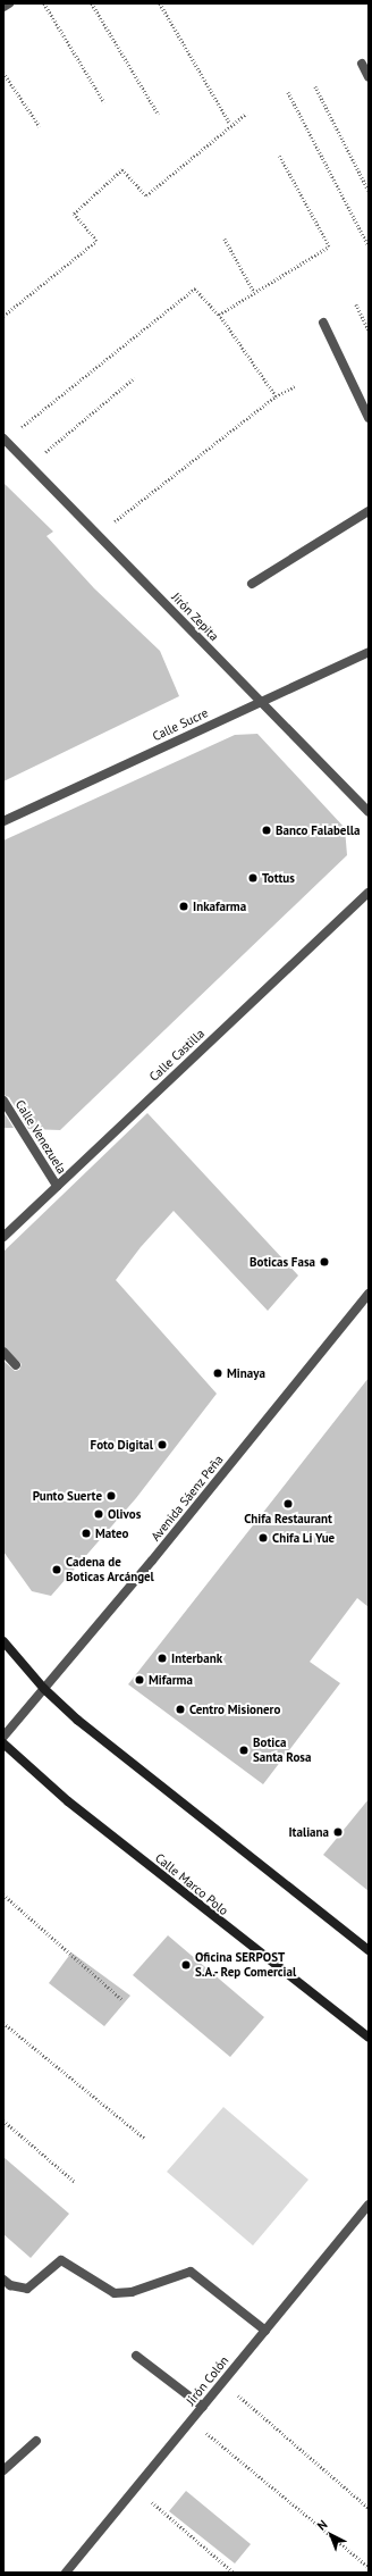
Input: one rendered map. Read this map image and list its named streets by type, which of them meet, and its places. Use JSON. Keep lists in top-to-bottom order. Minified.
{"streets":{"main road":["Calle Marco Polo"],"street":["Jirón Zepita","Calle Sucre","Calle Castilla","Calle Venezuela","Avenida Sáenz Peña","Jirón Colón"]},"crossings":[["Jirón Zepita","Calle Sucre"],["Calle Castilla","Calle Venezuela"]],"places":["Banco Falabella","Tottus","Inkafarma","Boticas Fasa","Minaya","Foto Digital","Punto Suerte","Chifa Restaurant","Olivos","Mateo","Chifa Li Yue","Cadena de Boticas Arcángel","Interbank","Mifarma","Centro Misionero","Botica Santa Rosa","Italiana","Oficina SERPOST S.A.- Rep Comercial"],"north":"top left"}
